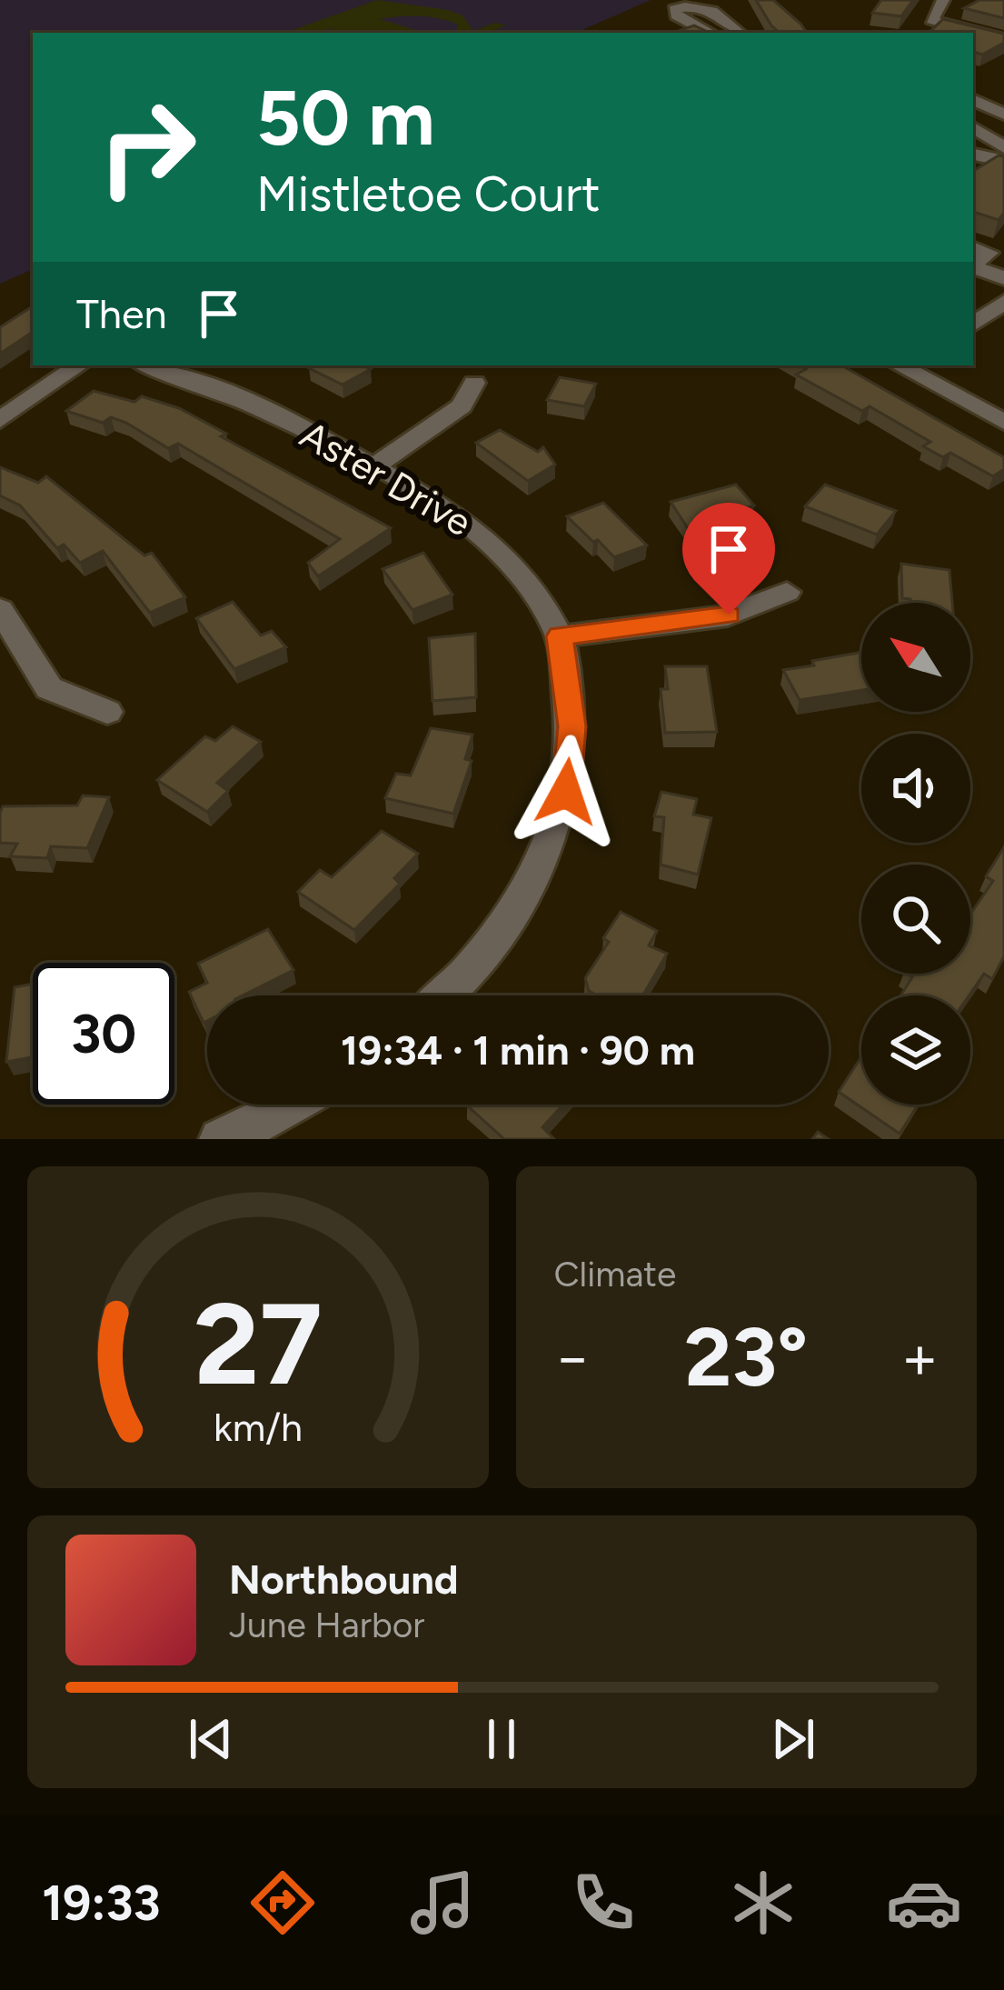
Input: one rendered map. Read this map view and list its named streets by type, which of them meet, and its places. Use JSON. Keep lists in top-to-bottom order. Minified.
{"streets":{"street":["Aster Drive"]},"north":"top left","page":{"turn":["50 m","Mistletoe Court"],"then":"Then","limit":"30","trip":"19:34 · 1 min · 90 m","tile":"Climate","heat":["−","23°","+"],"song":["Northbound","June Harbor"],"tabs":"19:33","gauge":["27","km/h"]}}
